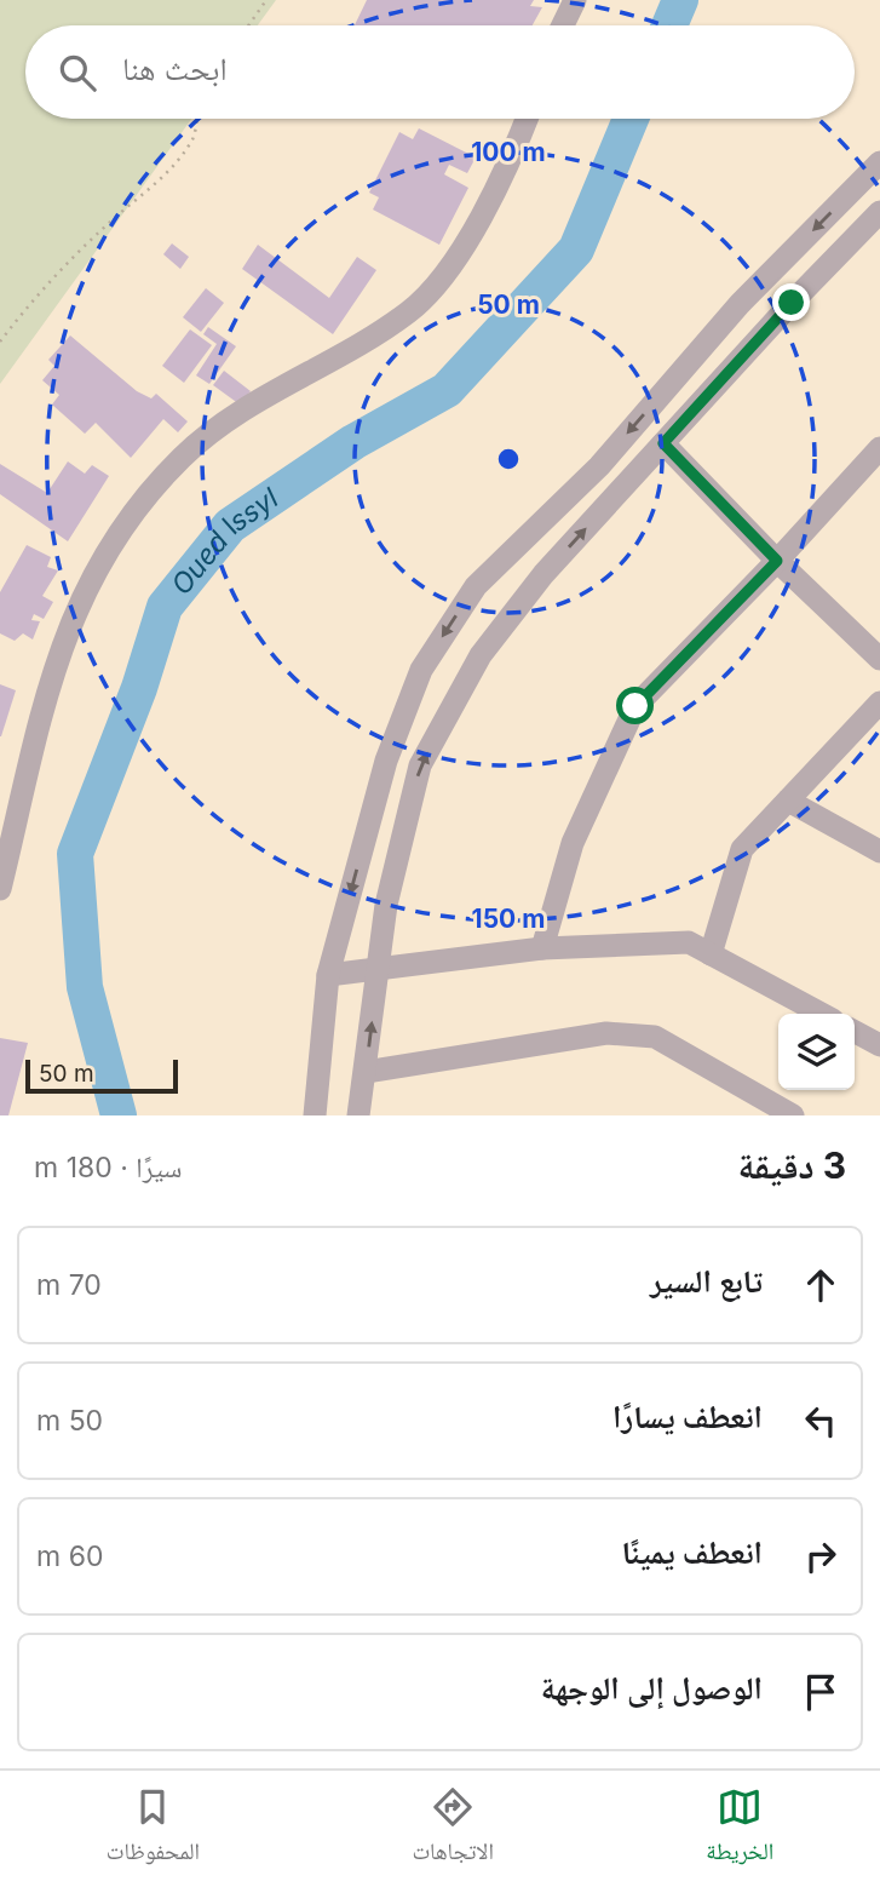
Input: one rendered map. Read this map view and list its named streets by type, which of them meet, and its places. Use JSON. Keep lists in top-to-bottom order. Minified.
{"water":["Oued Issyl"],"scale_bar":"50 m","page":{"search":"ابحث هنا","scale":"50 m","heading":["3 دقيقة","سيرًا · 180 m"],"list":[["تابع السير","70 m"],["انعطف يسارًا","50 m"],["انعطف يمينًا","60 m"],"الوصول إلى الوجهة"],"nav":["الخريطة","الاتجاهات","المحفوظات"]},"rings":["100 m","50 m","150 m"]}
